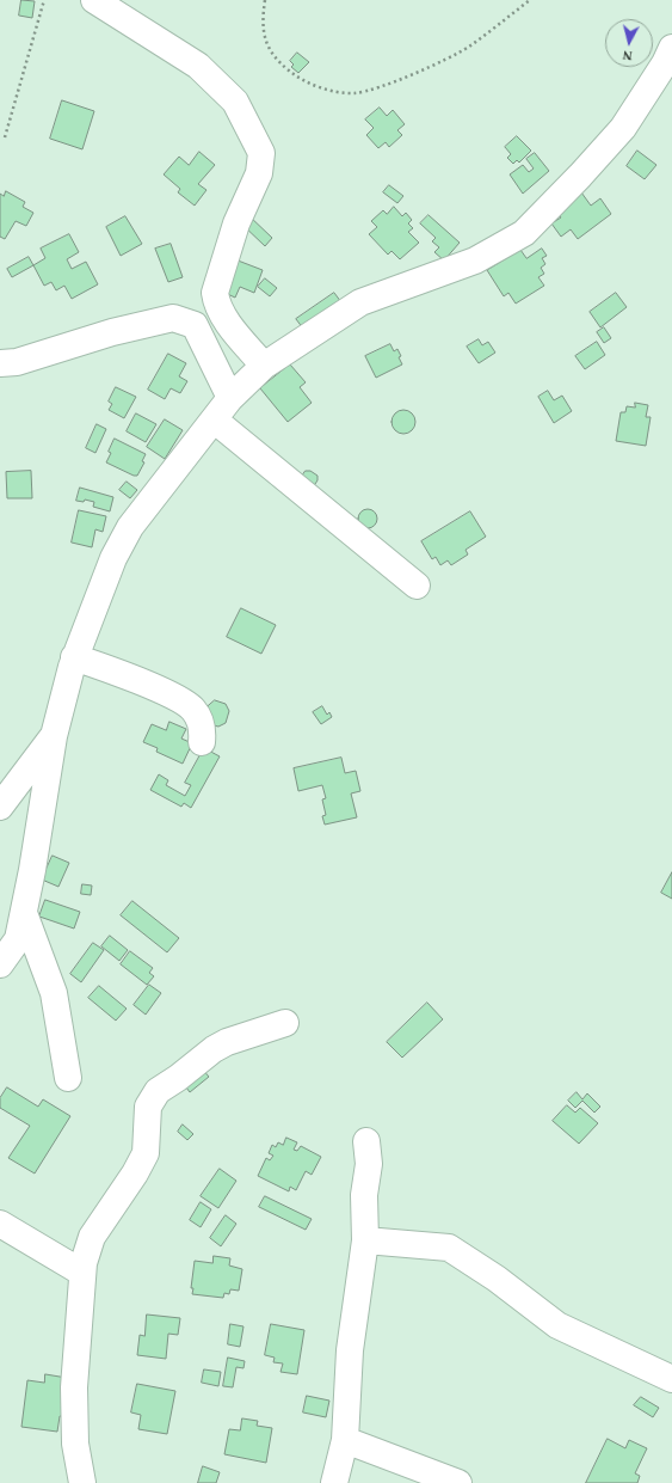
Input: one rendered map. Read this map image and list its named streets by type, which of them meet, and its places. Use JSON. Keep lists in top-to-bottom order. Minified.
{"north":"bottom"}
